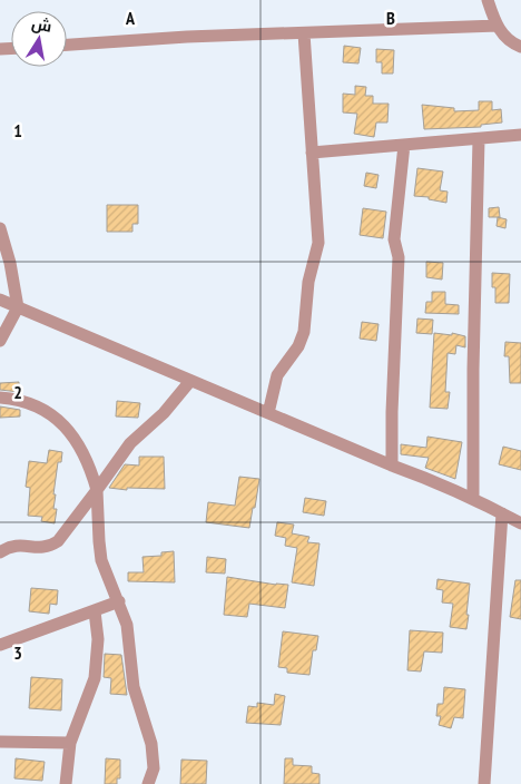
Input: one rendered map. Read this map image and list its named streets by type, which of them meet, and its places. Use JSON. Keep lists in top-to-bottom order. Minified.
{"north":"top","grid":{"columns":["A","B"],"rows":["1","2","3"]}}
